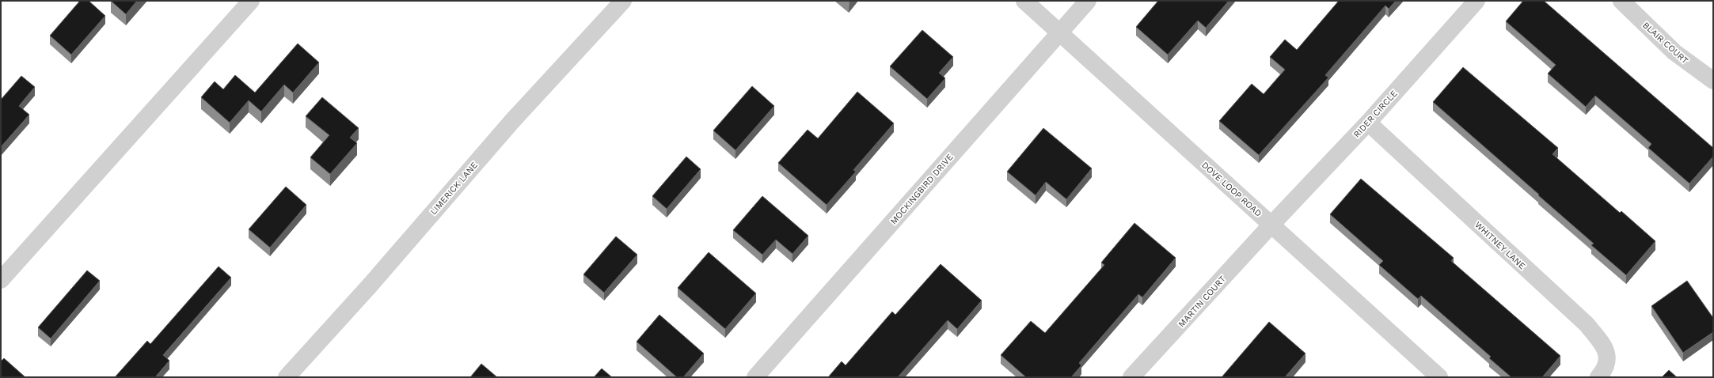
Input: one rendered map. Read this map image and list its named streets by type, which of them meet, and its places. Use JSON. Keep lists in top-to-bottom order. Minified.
{"streets":{"street":["BLAIR COURT","RIDER CIRCLE","LIMERICK LANE","MOCKINGBIRD DRIVE","DOVE LOOP ROAD","WHITNEY LANE","MARTIN COURT"]},"crossings":[["RIDER CIRCLE","DOVE LOOP ROAD"],["RIDER CIRCLE","WHITNEY LANE"],["RIDER CIRCLE","MARTIN COURT"],["MOCKINGBIRD DRIVE","DOVE LOOP ROAD"],["DOVE LOOP ROAD","MARTIN COURT"]]}
